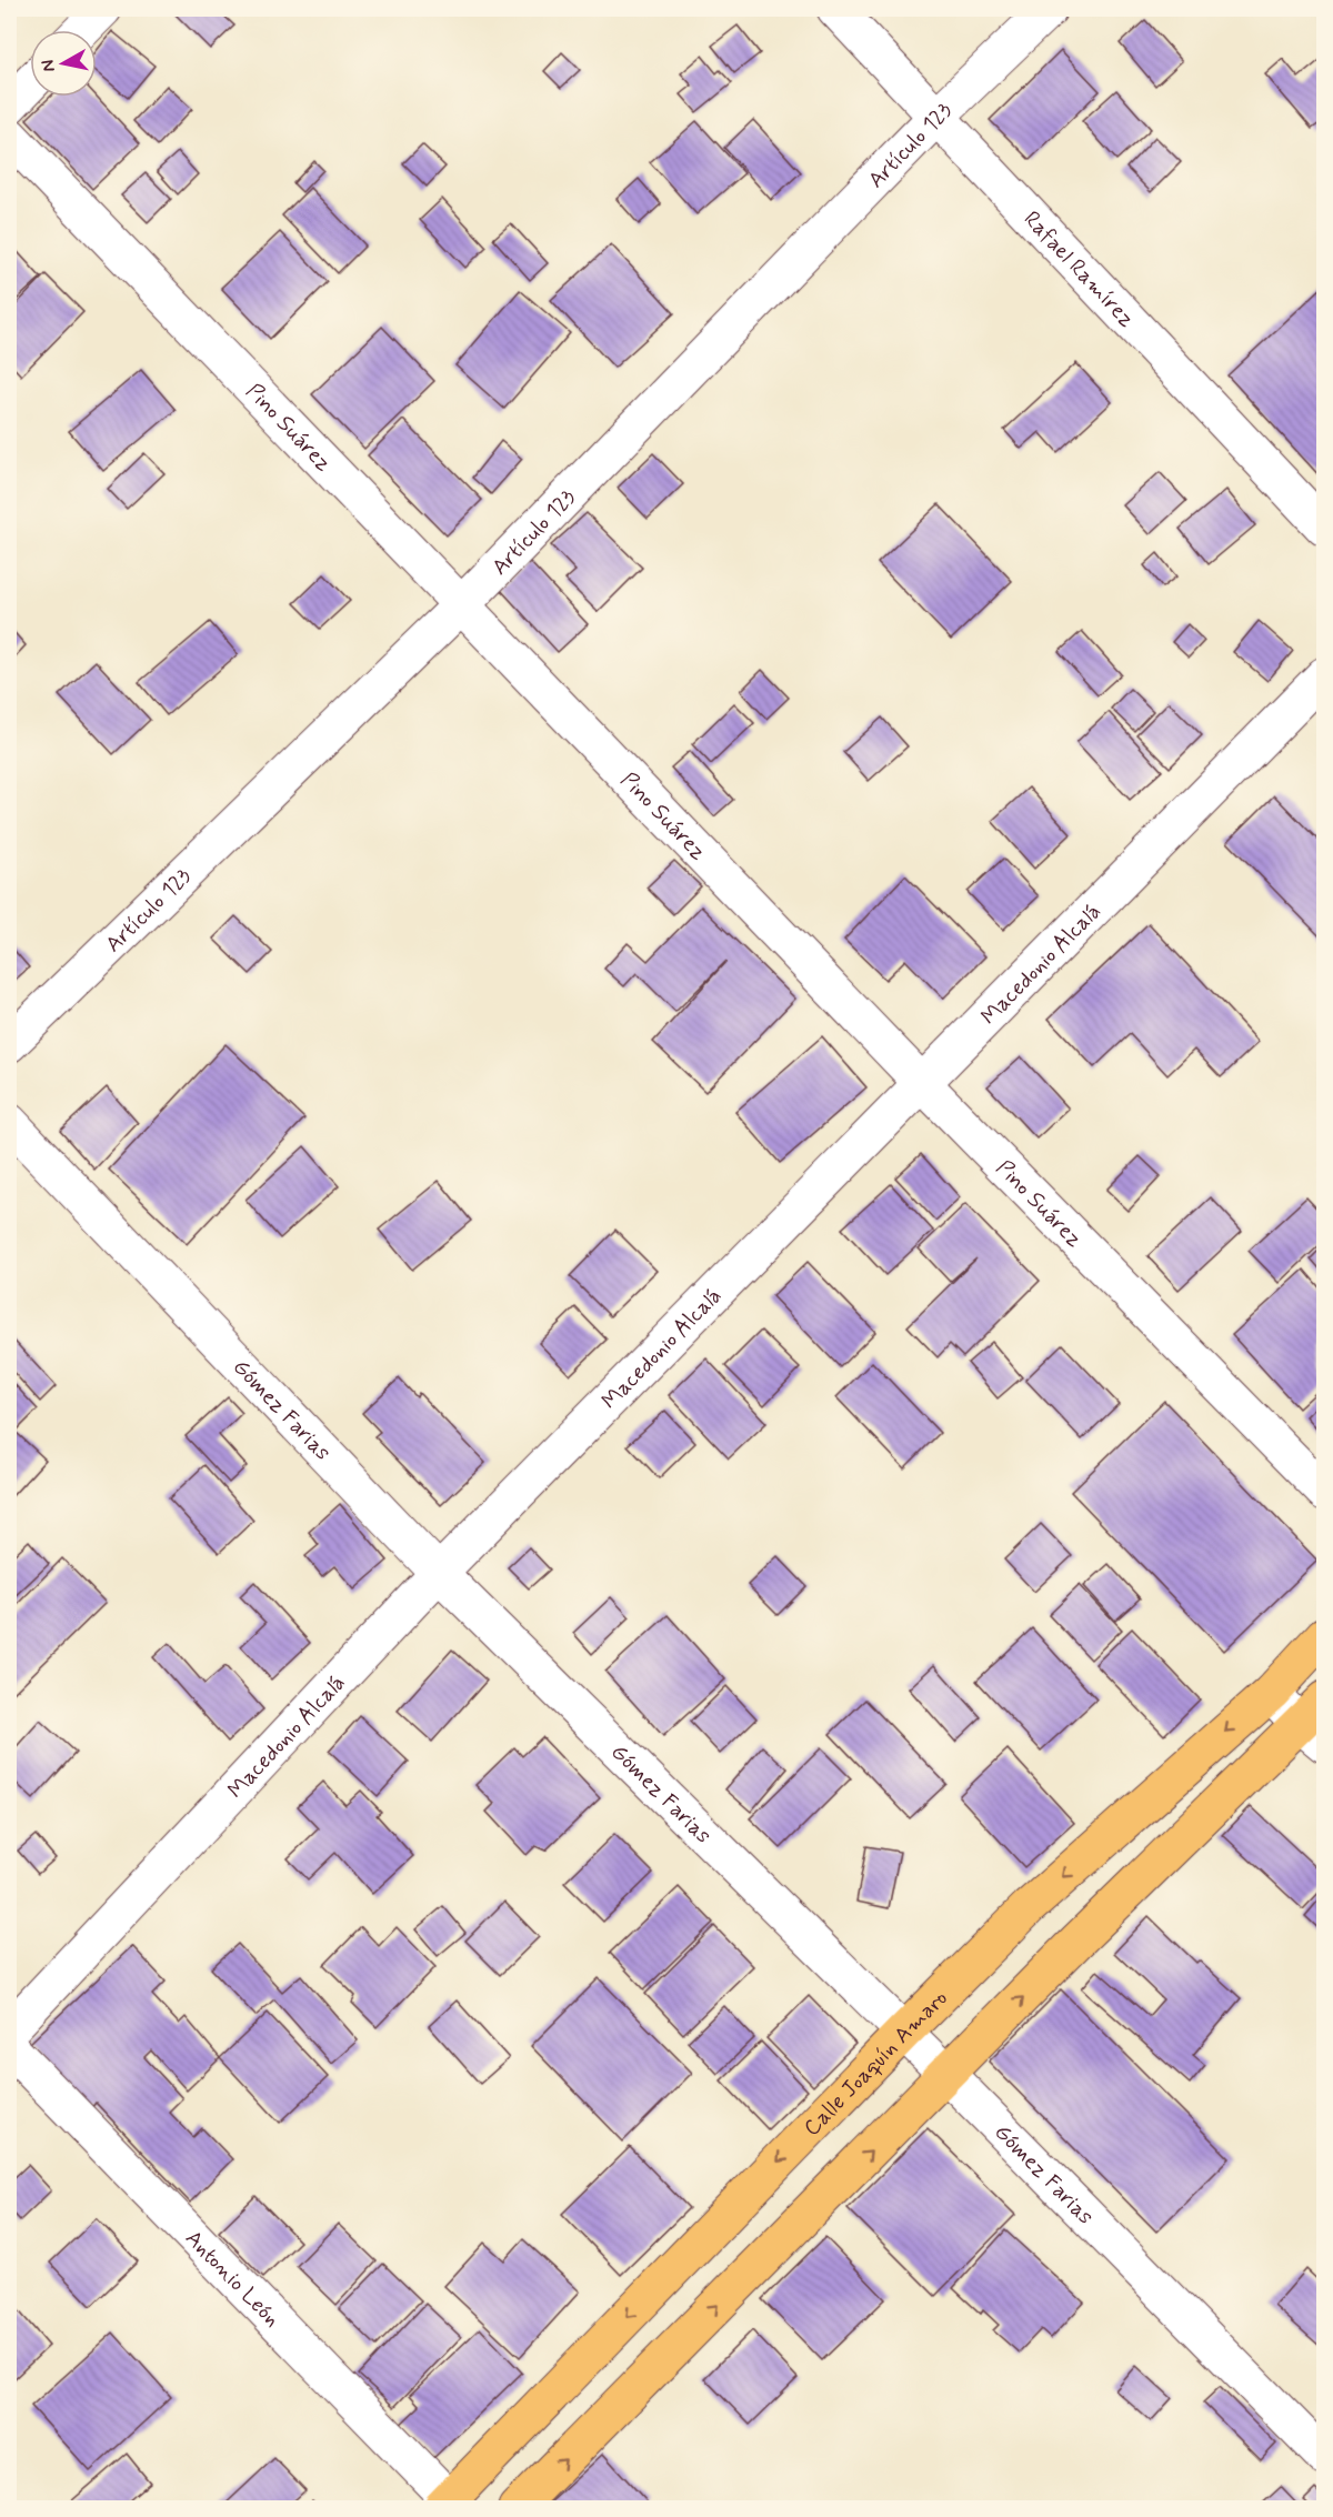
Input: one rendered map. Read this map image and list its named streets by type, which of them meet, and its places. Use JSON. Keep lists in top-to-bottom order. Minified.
{"streets":{"main road":["Calle Joaquín Amaro"],"street":["Artículo 123","Rafael Ramírez","Pino Suárez","Macedonio Alcalá","Gómez Farias","Antonio León"]},"crossings":[["Artículo 123","Rafael Ramírez"],["Artículo 123","Pino Suárez"],["Pino Suárez","Macedonio Alcalá"],["Macedonio Alcalá","Gómez Farias"],["Gómez Farias","Calle Joaquín Amaro"],["Calle Joaquín Amaro","Antonio León"]],"north":"left"}
